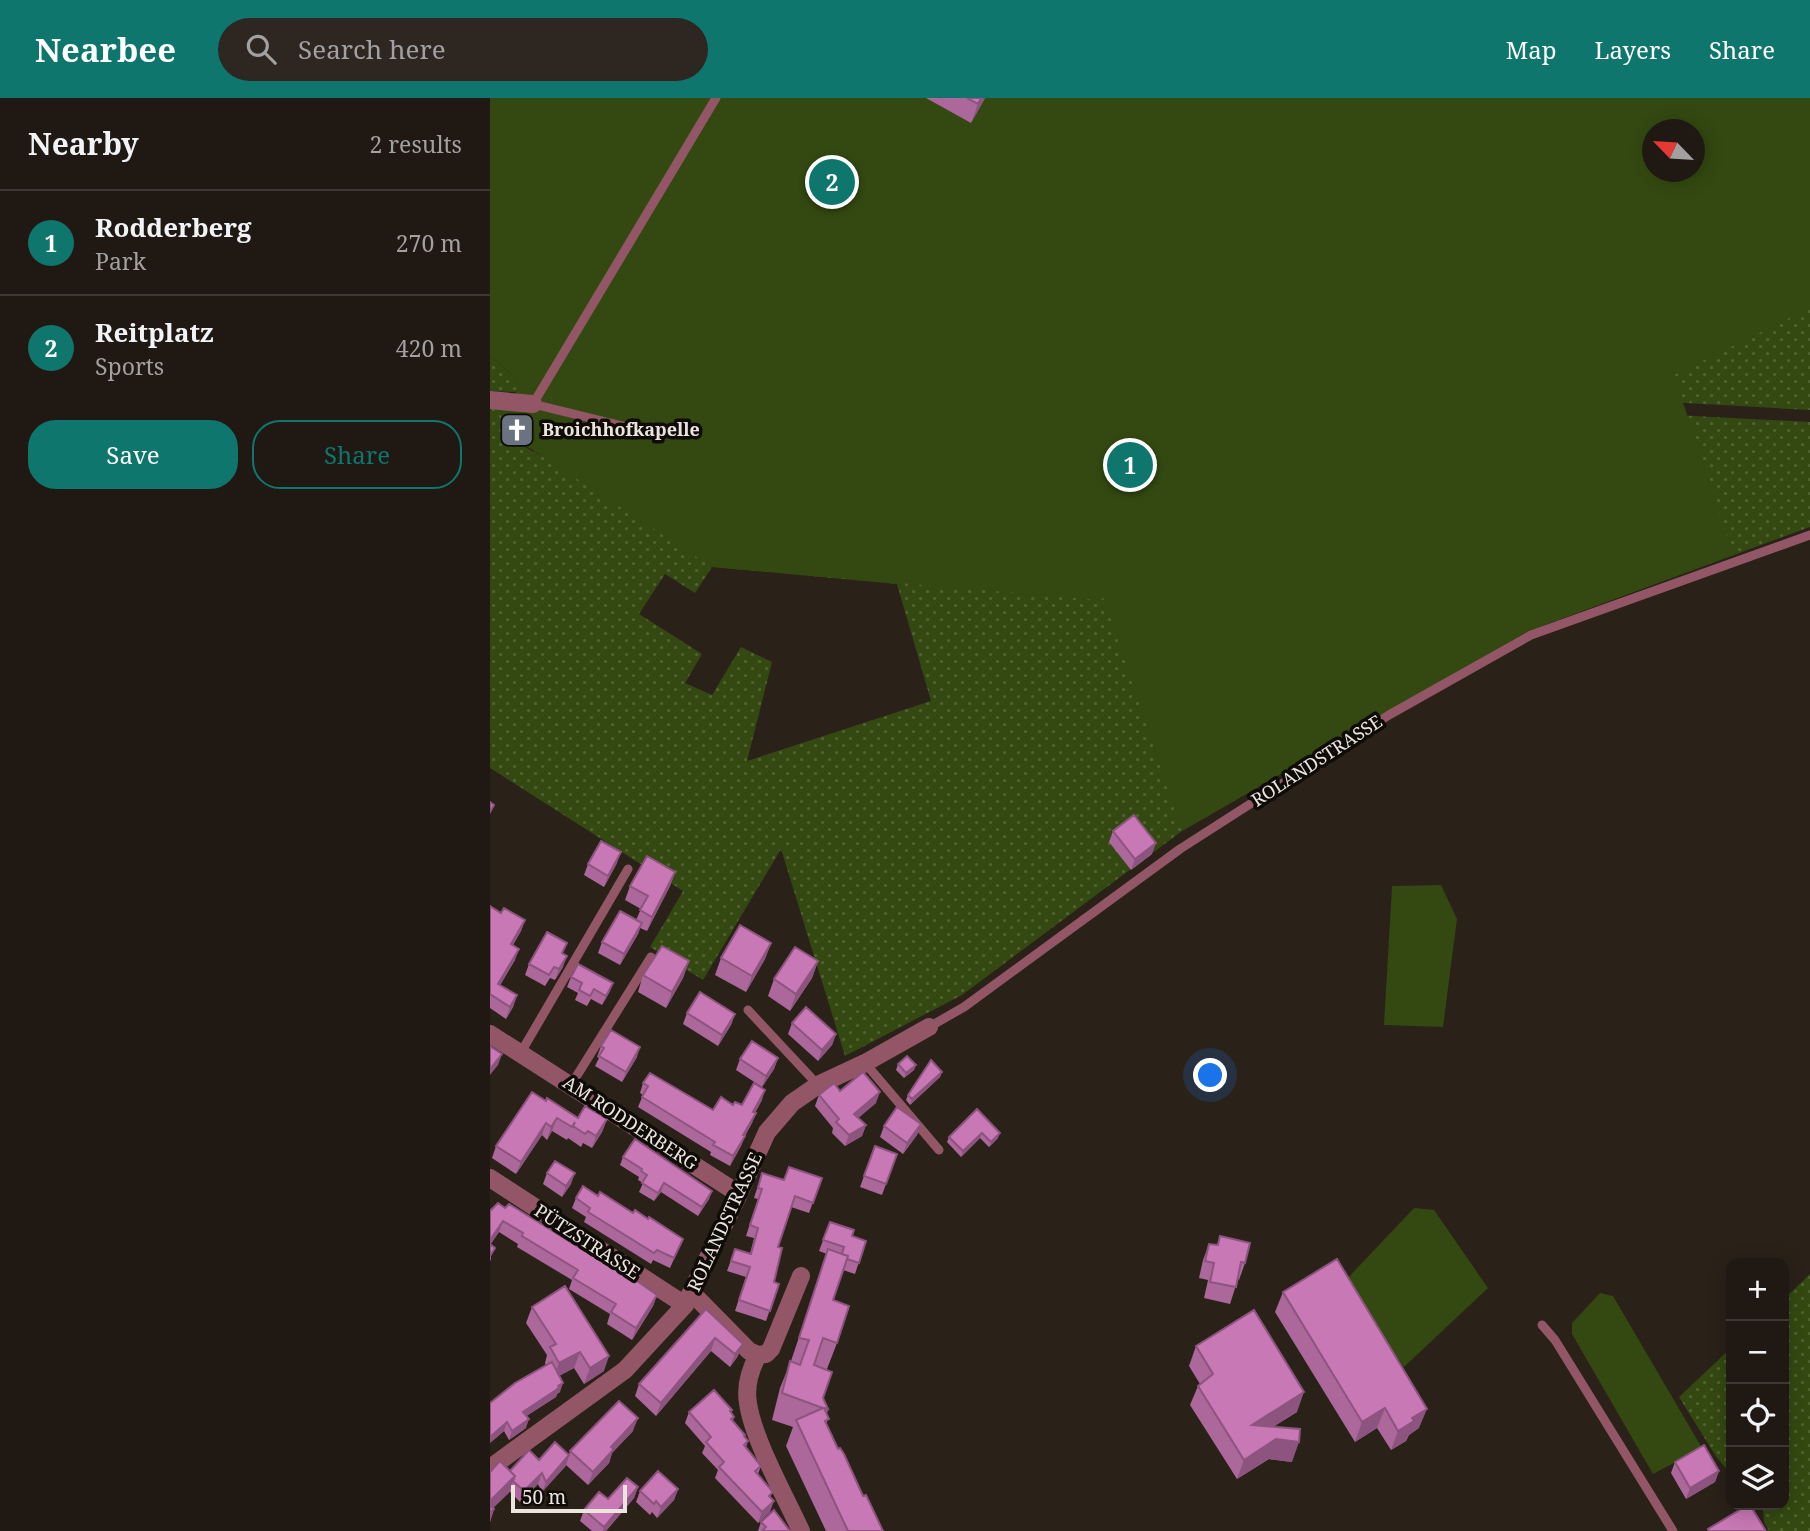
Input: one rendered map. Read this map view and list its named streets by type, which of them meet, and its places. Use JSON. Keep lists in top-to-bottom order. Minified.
{"streets":{"street":["ROLANDSTRASSE","AM RODDERBERG","PÜTZSTRASSE"]},"crossings":[["ROLANDSTRASSE","AM RODDERBERG"],["ROLANDSTRASSE","PÜTZSTRASSE"]],"places":{"church":["Broichhofkapelle"]},"scale_bar":"50 m","north":"top left","page":{"header":"Nearbee","search":"Search here","nav":["Map","Layers","Share"],"heading":["Nearby","2 results"],"pins":["2","1"],"list":[{"mark":"1","name":"Rodderberg","note":"Park","value":"270 m"},{"mark":"2","name":"Reitplatz","note":"Sports","value":"420 m"}],"buttons":["Save","Share"],"map_buttons":["+","−"],"scale":"50 m"}}
